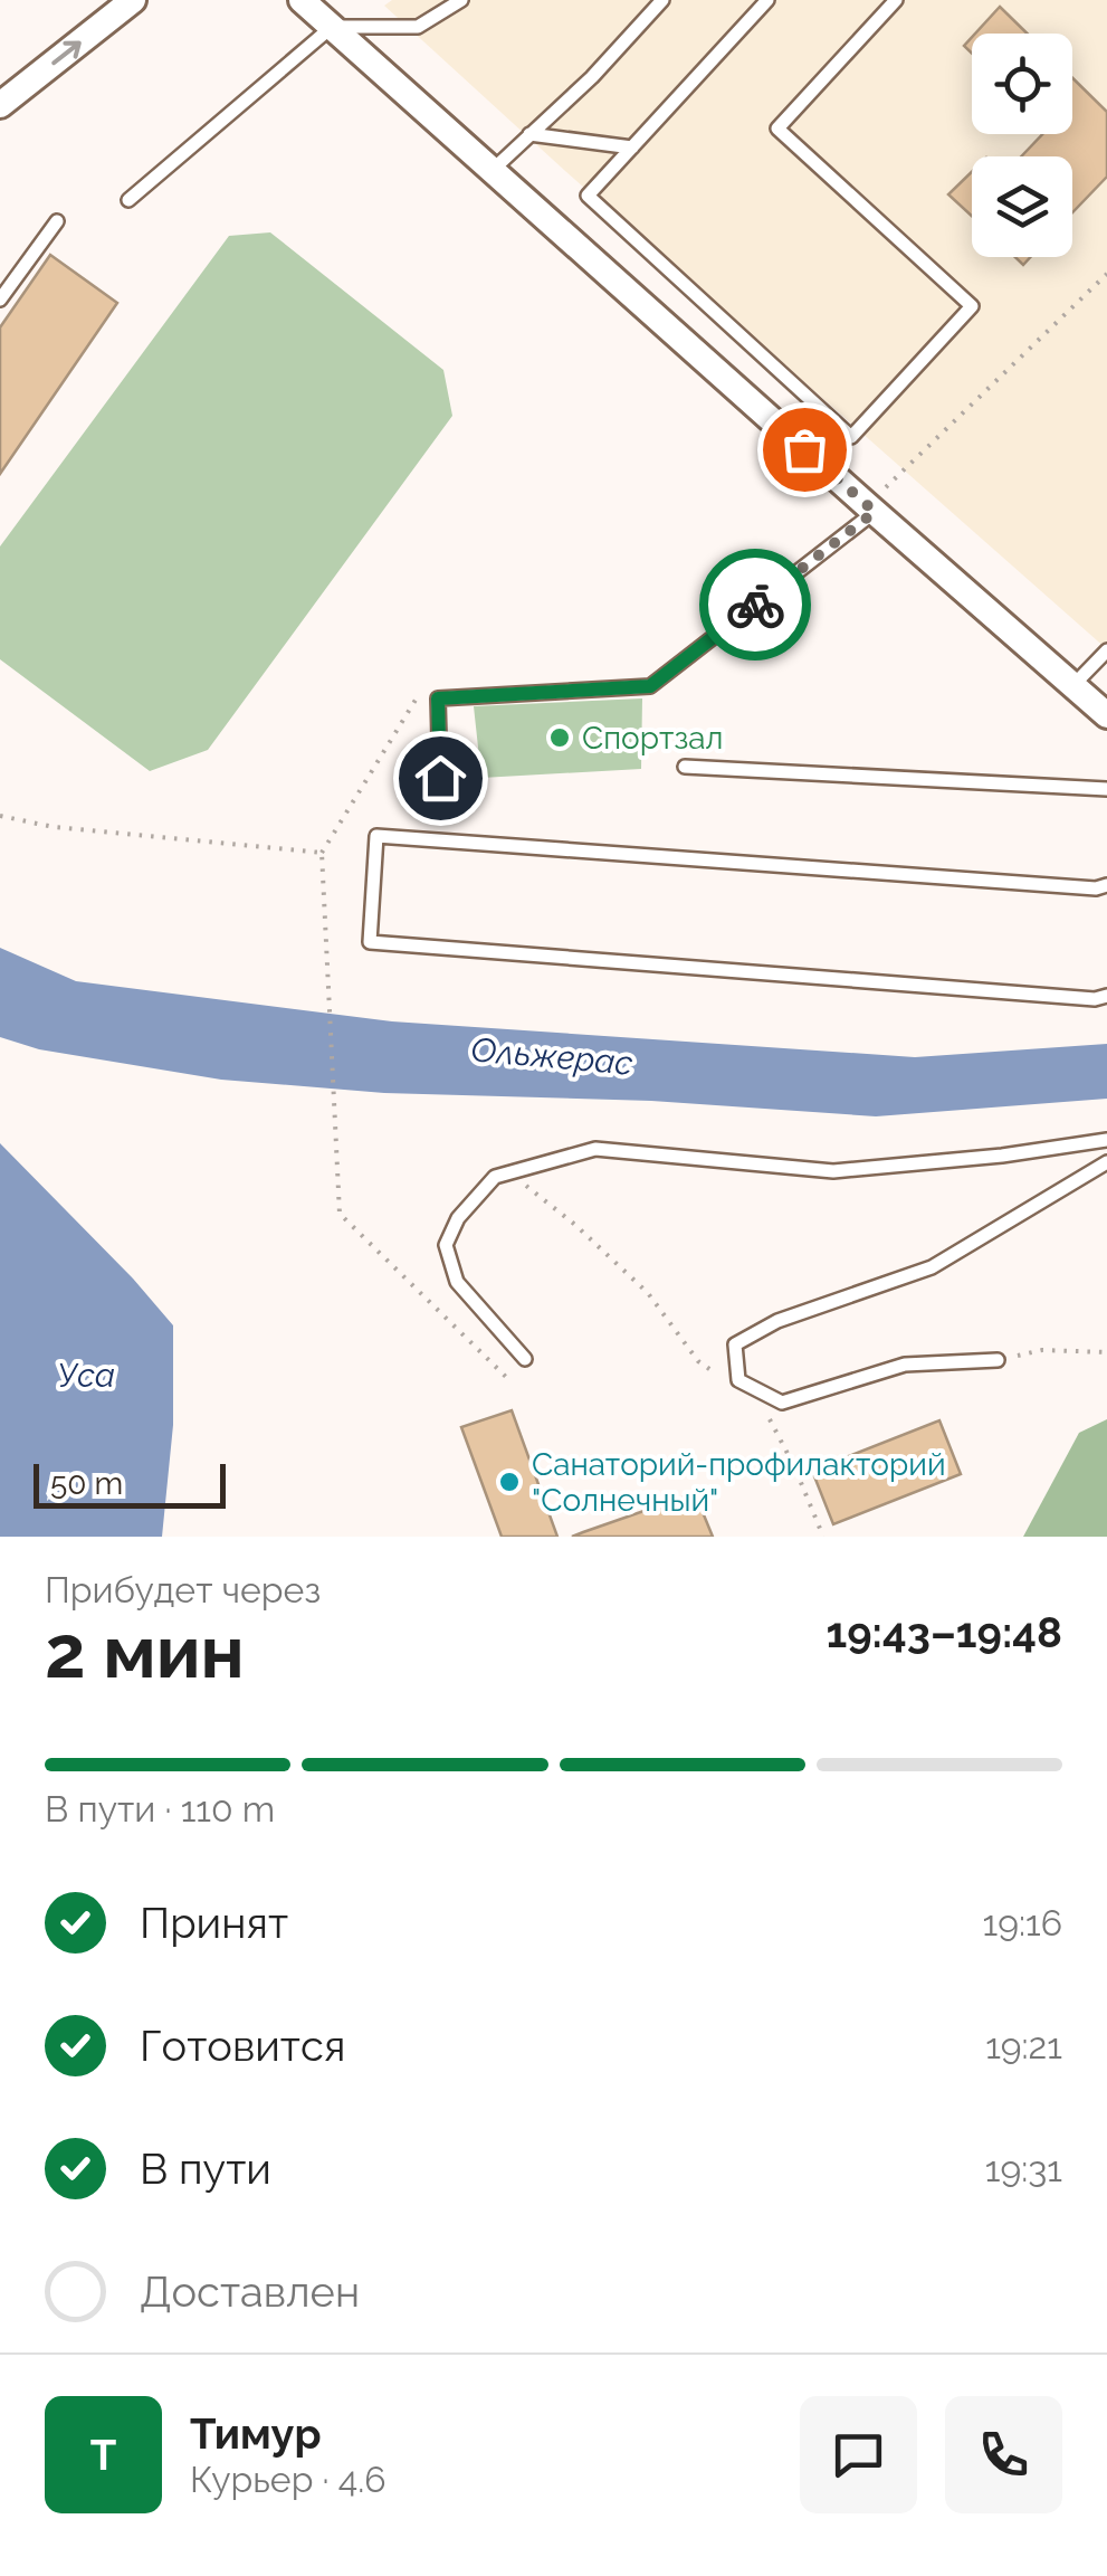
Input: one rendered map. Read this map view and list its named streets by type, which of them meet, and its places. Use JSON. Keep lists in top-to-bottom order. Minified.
{"water":["Ольжерас","Уса"],"places":["Спортзал","Санаторий-профилакторий \"Солнечный\""],"scale_bar":"50 m","page":{"scale":"50 m","heading":["2 мин","Прибудет через","19:43–19:48"],"panel":["Тимур","Курьер · 4.6"],"bar":"В пути · 110 m","list":[["Принят","19:16"],["Готовится","19:21"],["В пути","19:31"],"Доставлен"],"round":"Т"}}
